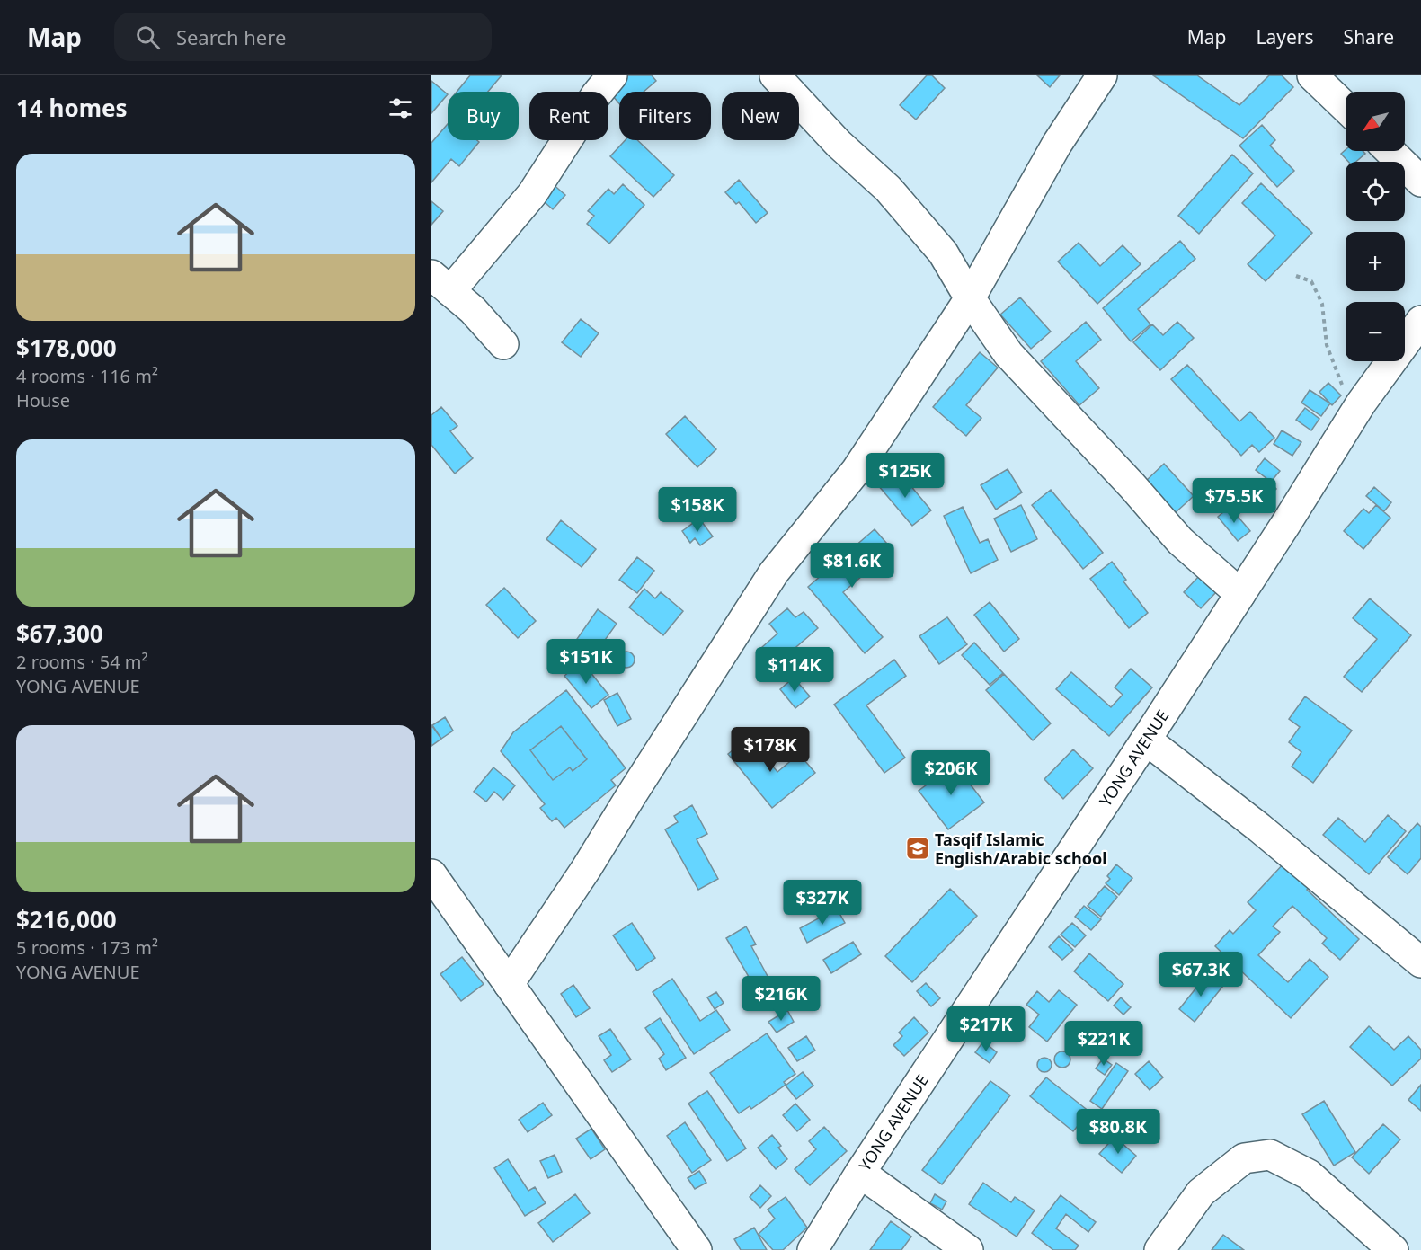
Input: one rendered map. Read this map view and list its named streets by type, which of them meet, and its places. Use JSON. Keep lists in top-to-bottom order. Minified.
{"streets":{"street":["YONG AVENUE"]},"places":{"school or university":["Tasqif Islamic English/Arabic school"]},"north":"bottom left","page":{"header":"Map","search":"Search here","nav":["Map","Layers","Share"],"heading":"14 homes","map_buttons":["+","−"],"chip":["Buy","Rent","Filters","New"],"list":[{"name":"$178,000","note":"4 rooms · 116 m² · House"},{"name":"$67,300","note":"2 rooms · 54 m² · YONG AVENUE"},{"name":"$216,000","note":"5 rooms · 173 m² · YONG AVENUE"}],"price":["$125K","$75.5K","$158K","$81.6K","$151K","$114K","$178K","$206K","$327K","$67.3K","$216K","$217K","$221K","$80.8K"]}}
